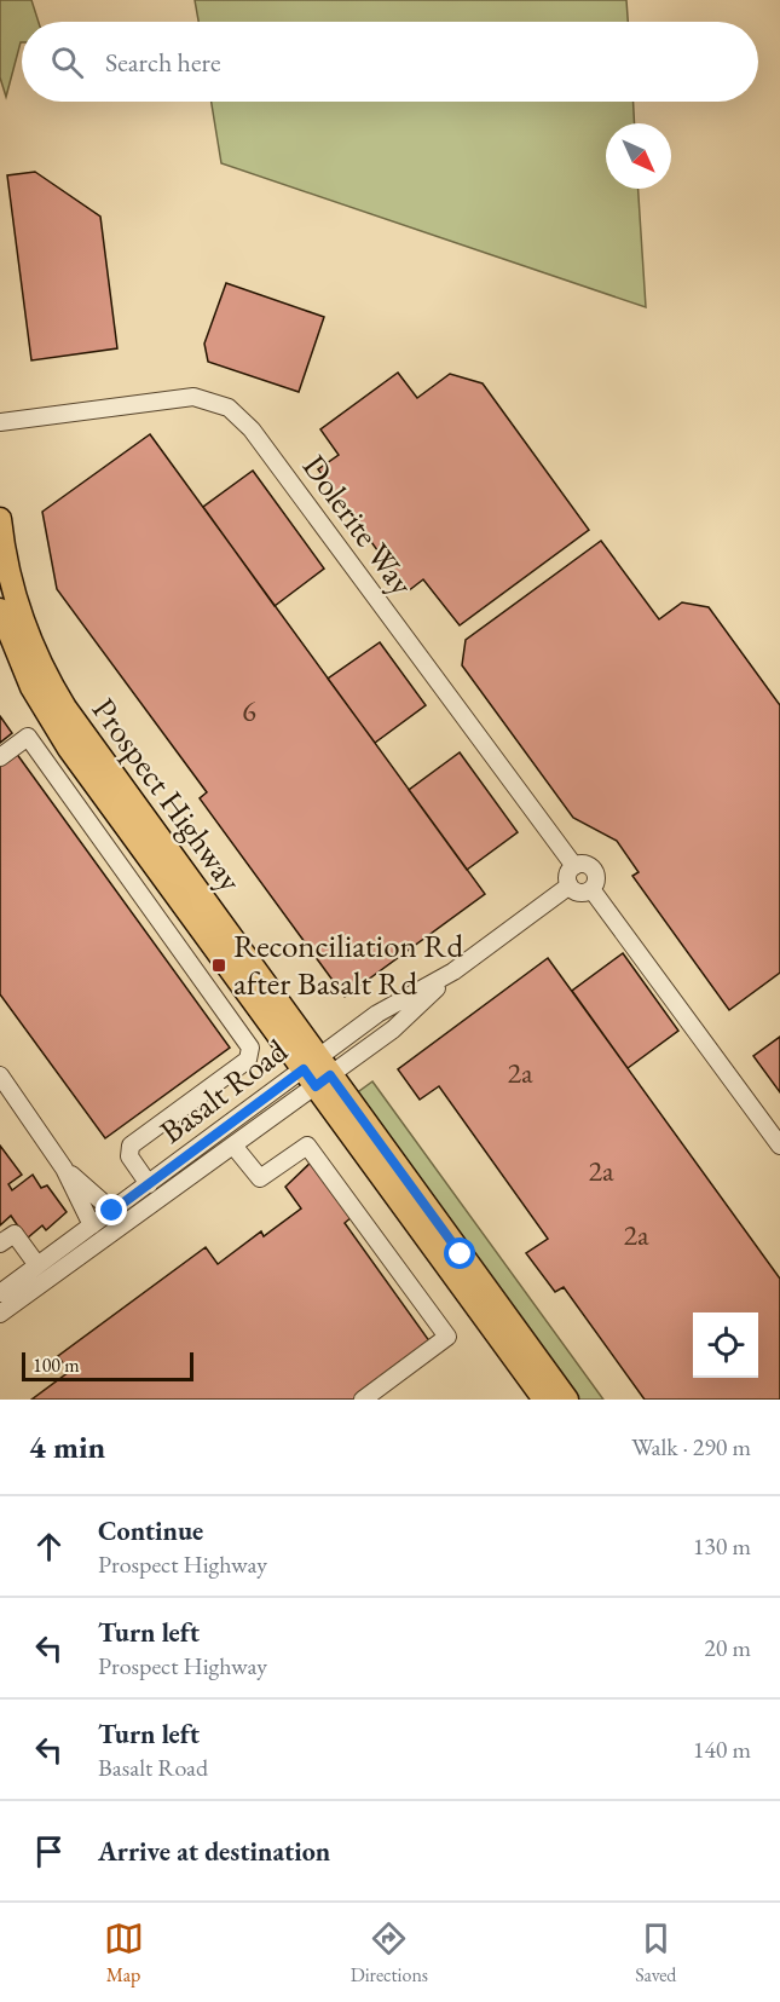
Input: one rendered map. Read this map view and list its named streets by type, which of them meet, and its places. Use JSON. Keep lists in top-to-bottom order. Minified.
{"streets":{"main road":["Prospect Highway"],"street":["Dolerite Way","Basalt Road"]},"crossings":[["Dolerite Way","Basalt Road"],["Prospect Highway","Basalt Road"]],"places":{"transit":["Reconciliation Rd after Basalt Rd"]},"house_numbers":["6","2a","2a","2a"],"scale_bar":"100 m","north":"bottom right","page":{"search":"Search here","scale":"100 m","heading":["4 min","Walk · 290 m"],"list":[["Continue","Prospect Highway","130 m"],["Turn left","Prospect Highway","20 m"],["Turn left","Basalt Road","140 m"],"Arrive at destination"],"nav":["Map","Directions","Saved"]}}
